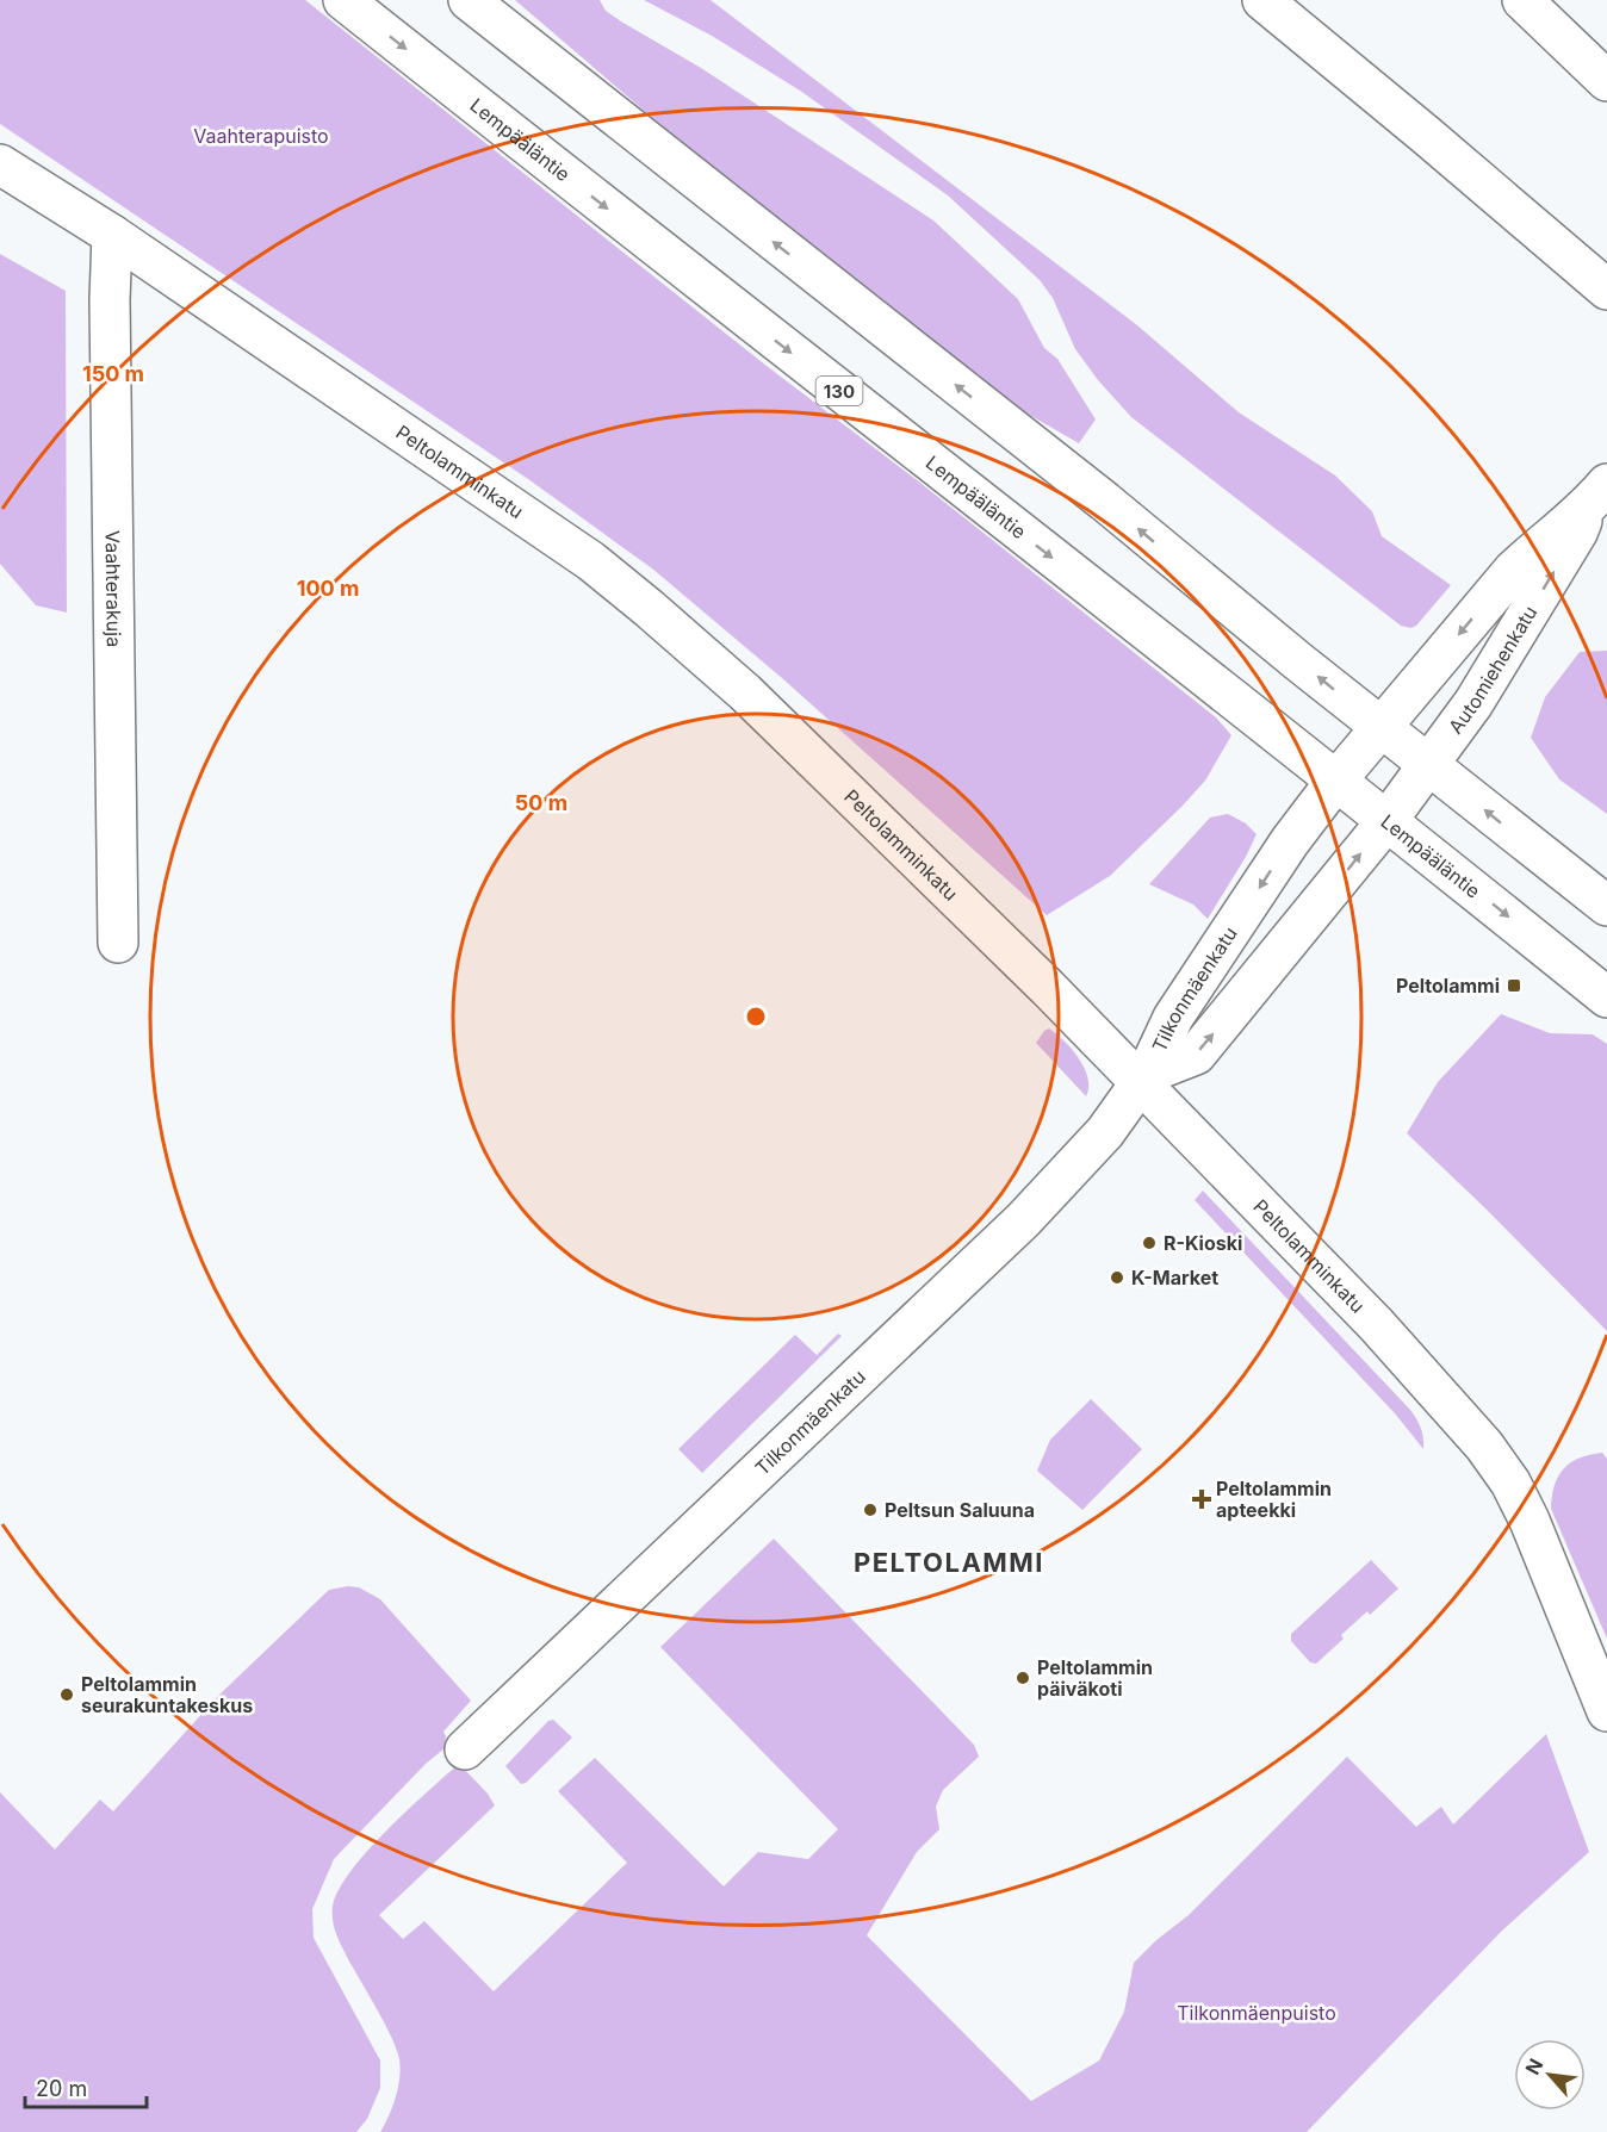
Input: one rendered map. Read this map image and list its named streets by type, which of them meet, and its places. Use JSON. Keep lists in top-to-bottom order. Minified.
{"streets":{"street":["Lempääläntie","130","Peltolamminkatu","Vaahterakuja","Automiehenkatu","Tilkonmäenkatu"]},"crossings":[["Lempääläntie","Automiehenkatu"],["Lempääläntie","Tilkonmäenkatu"],["Peltolamminkatu","Vaahterakuja"],["Peltolamminkatu","Tilkonmäenkatu"],["Automiehenkatu","Tilkonmäenkatu"]],"districts":["PELTOLAMMI"],"parks":["Vaahterapuisto","Tilkonmäenpuisto"],"places":{"transit":["Peltolammi"],"other":["R-Kioski","K-Market","Peltsun Saluuna","Peltolammin päiväkoti","Peltolammin seurakuntakeskus"],"health":["Peltolammin apteekki"]},"scale_bar":"20 m","north":"top left","rings":["150 m","100 m","50 m"]}
